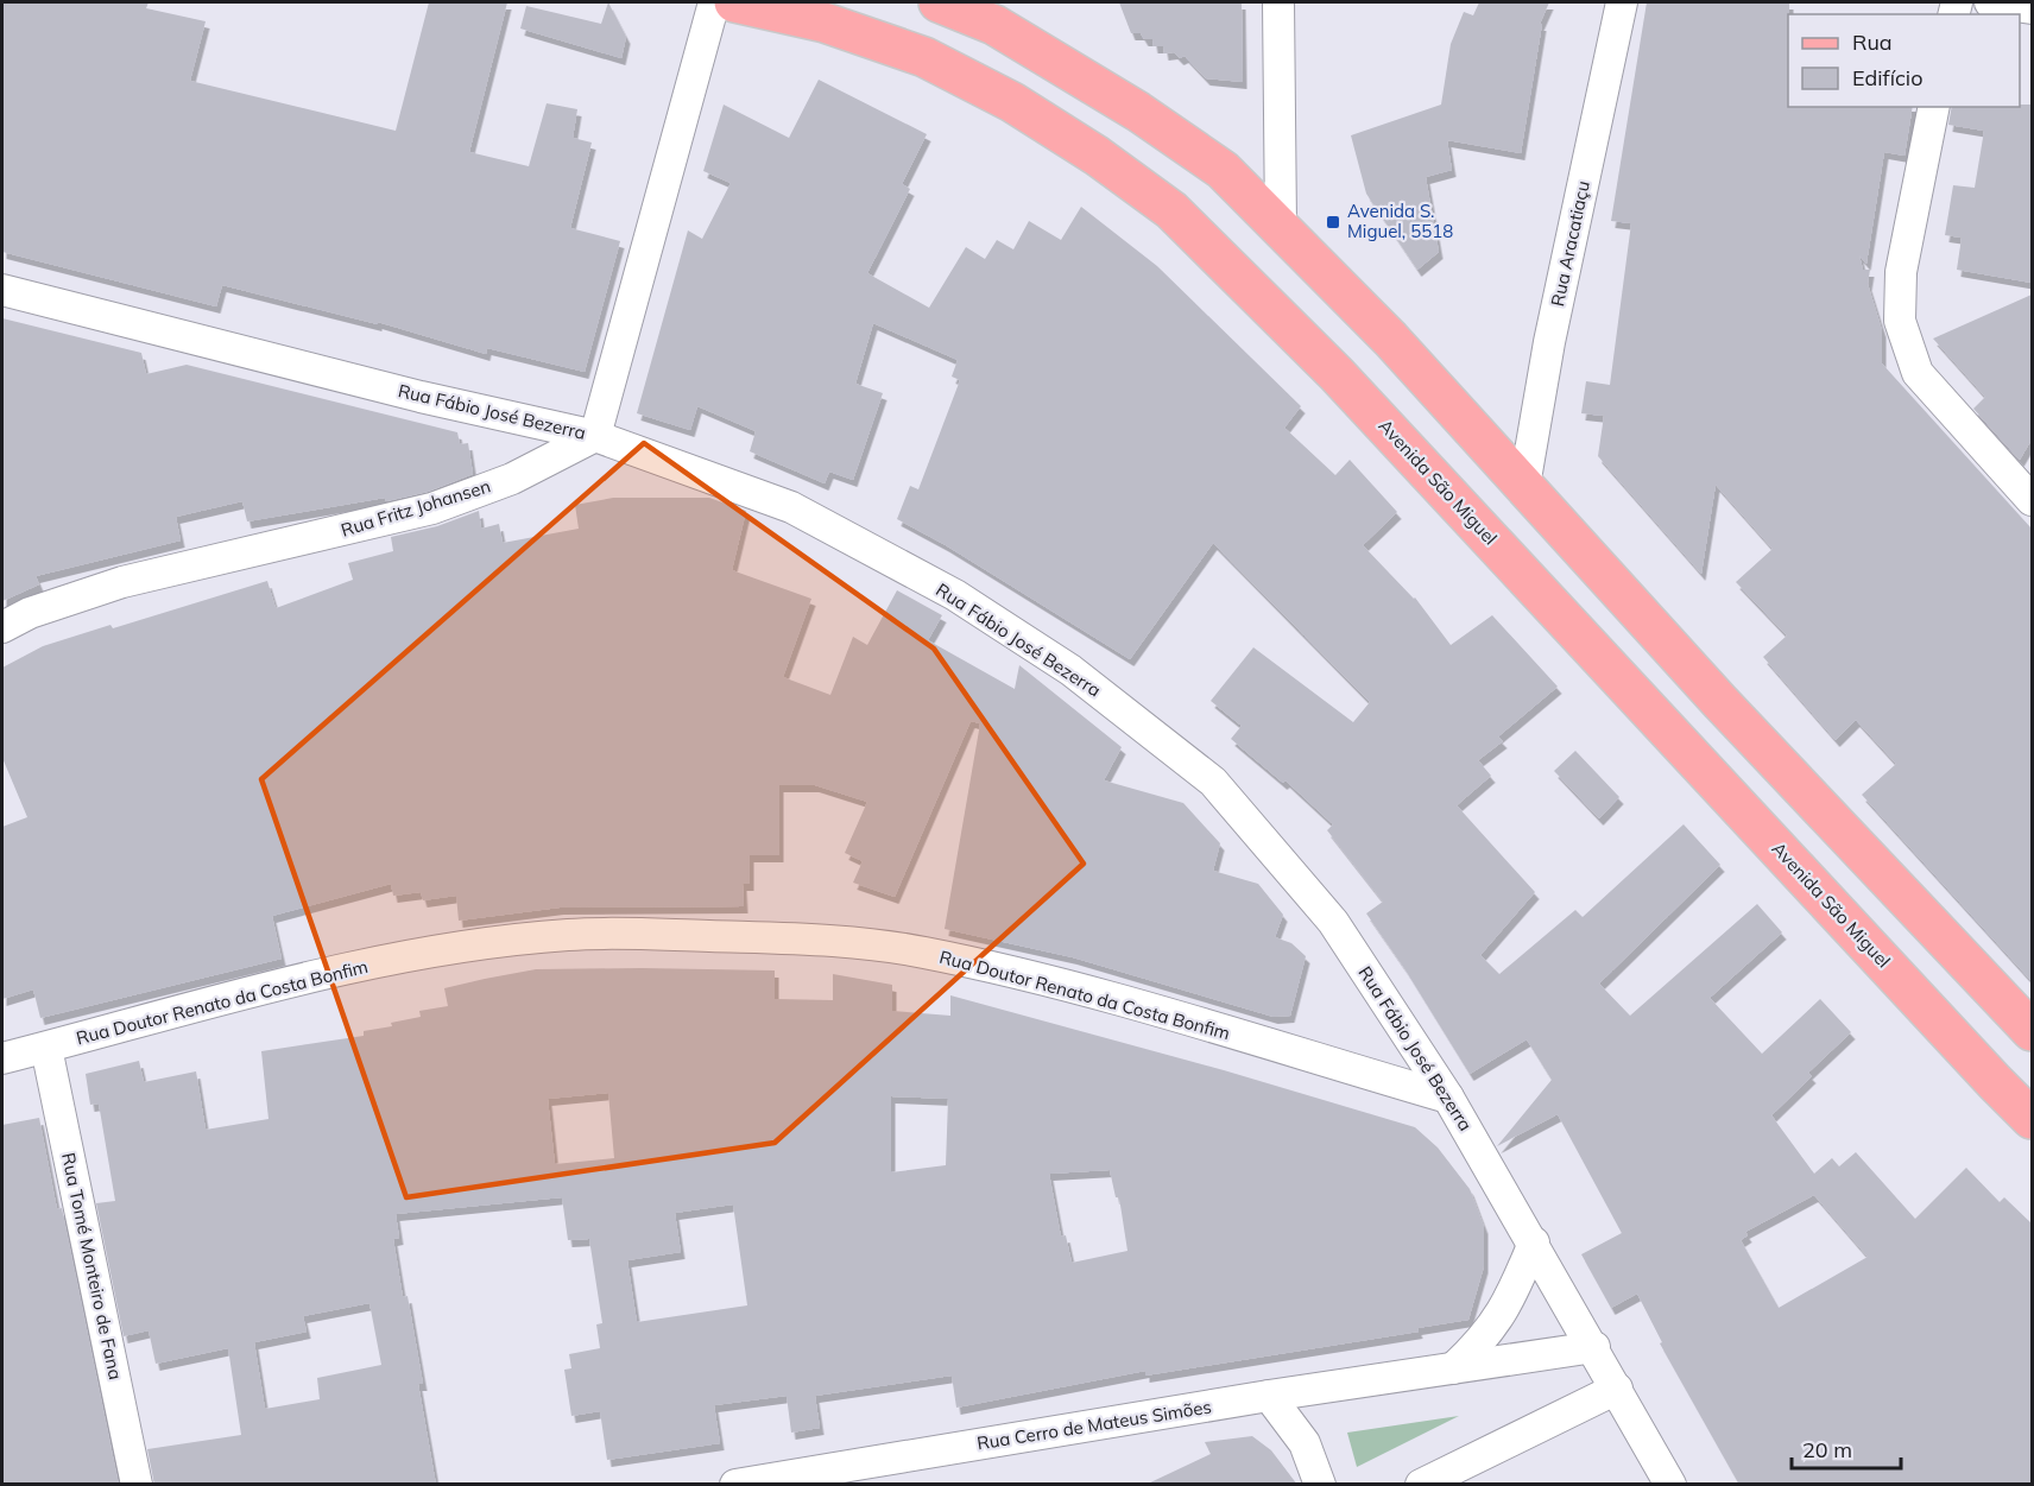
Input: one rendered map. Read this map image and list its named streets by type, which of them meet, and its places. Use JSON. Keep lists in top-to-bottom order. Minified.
{"streets":{"main road":["Avenida São Miguel"],"street":["Rua Aracatiaçu","Rua Fábio José Bezerra","Rua Fritz Johansen","Rua Doutor Renato da Costa Bonfim","Rua Tomé Monteiro de Fana","Rua Cerro de Mateus Simões"]},"crossings":[["Rua Fábio José Bezerra","Rua Fritz Johansen"],["Rua Fábio José Bezerra","Rua Doutor Renato da Costa Bonfim"],["Rua Fábio José Bezerra","Rua Cerro de Mateus Simões"],["Rua Doutor Renato da Costa Bonfim","Rua Tomé Monteiro de Fana"]],"places":{"transit":["Avenida S. Miguel, 5518"]},"legend":["Rua","Edifício"],"scale_bar":"20 m"}
